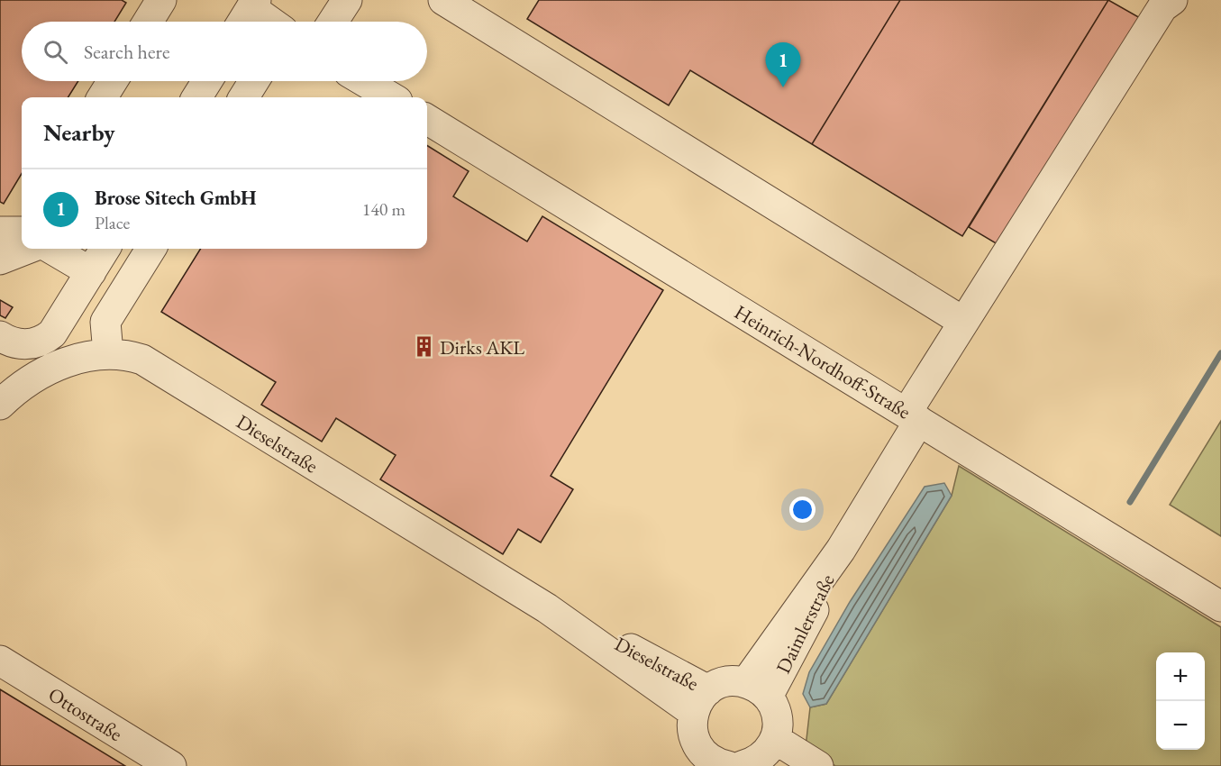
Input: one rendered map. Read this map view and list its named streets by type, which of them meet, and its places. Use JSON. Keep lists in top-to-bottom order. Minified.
{"streets":{"street":["Heinrich-Nordhoff-Straße","Dieselstraße","Daimlerstraße","Ottostraße"]},"crossings":[["Heinrich-Nordhoff-Straße","Daimlerstraße"],["Dieselstraße","Daimlerstraße"]],"places":{"building":["Dirks AKL"]},"page":{"search":"Search here","pins":"1","heading":"Nearby","list":[{"mark":"1","name":"Brose Sitech GmbH","note":"Place","value":"140 m"}],"map_buttons":["+","−"]}}
